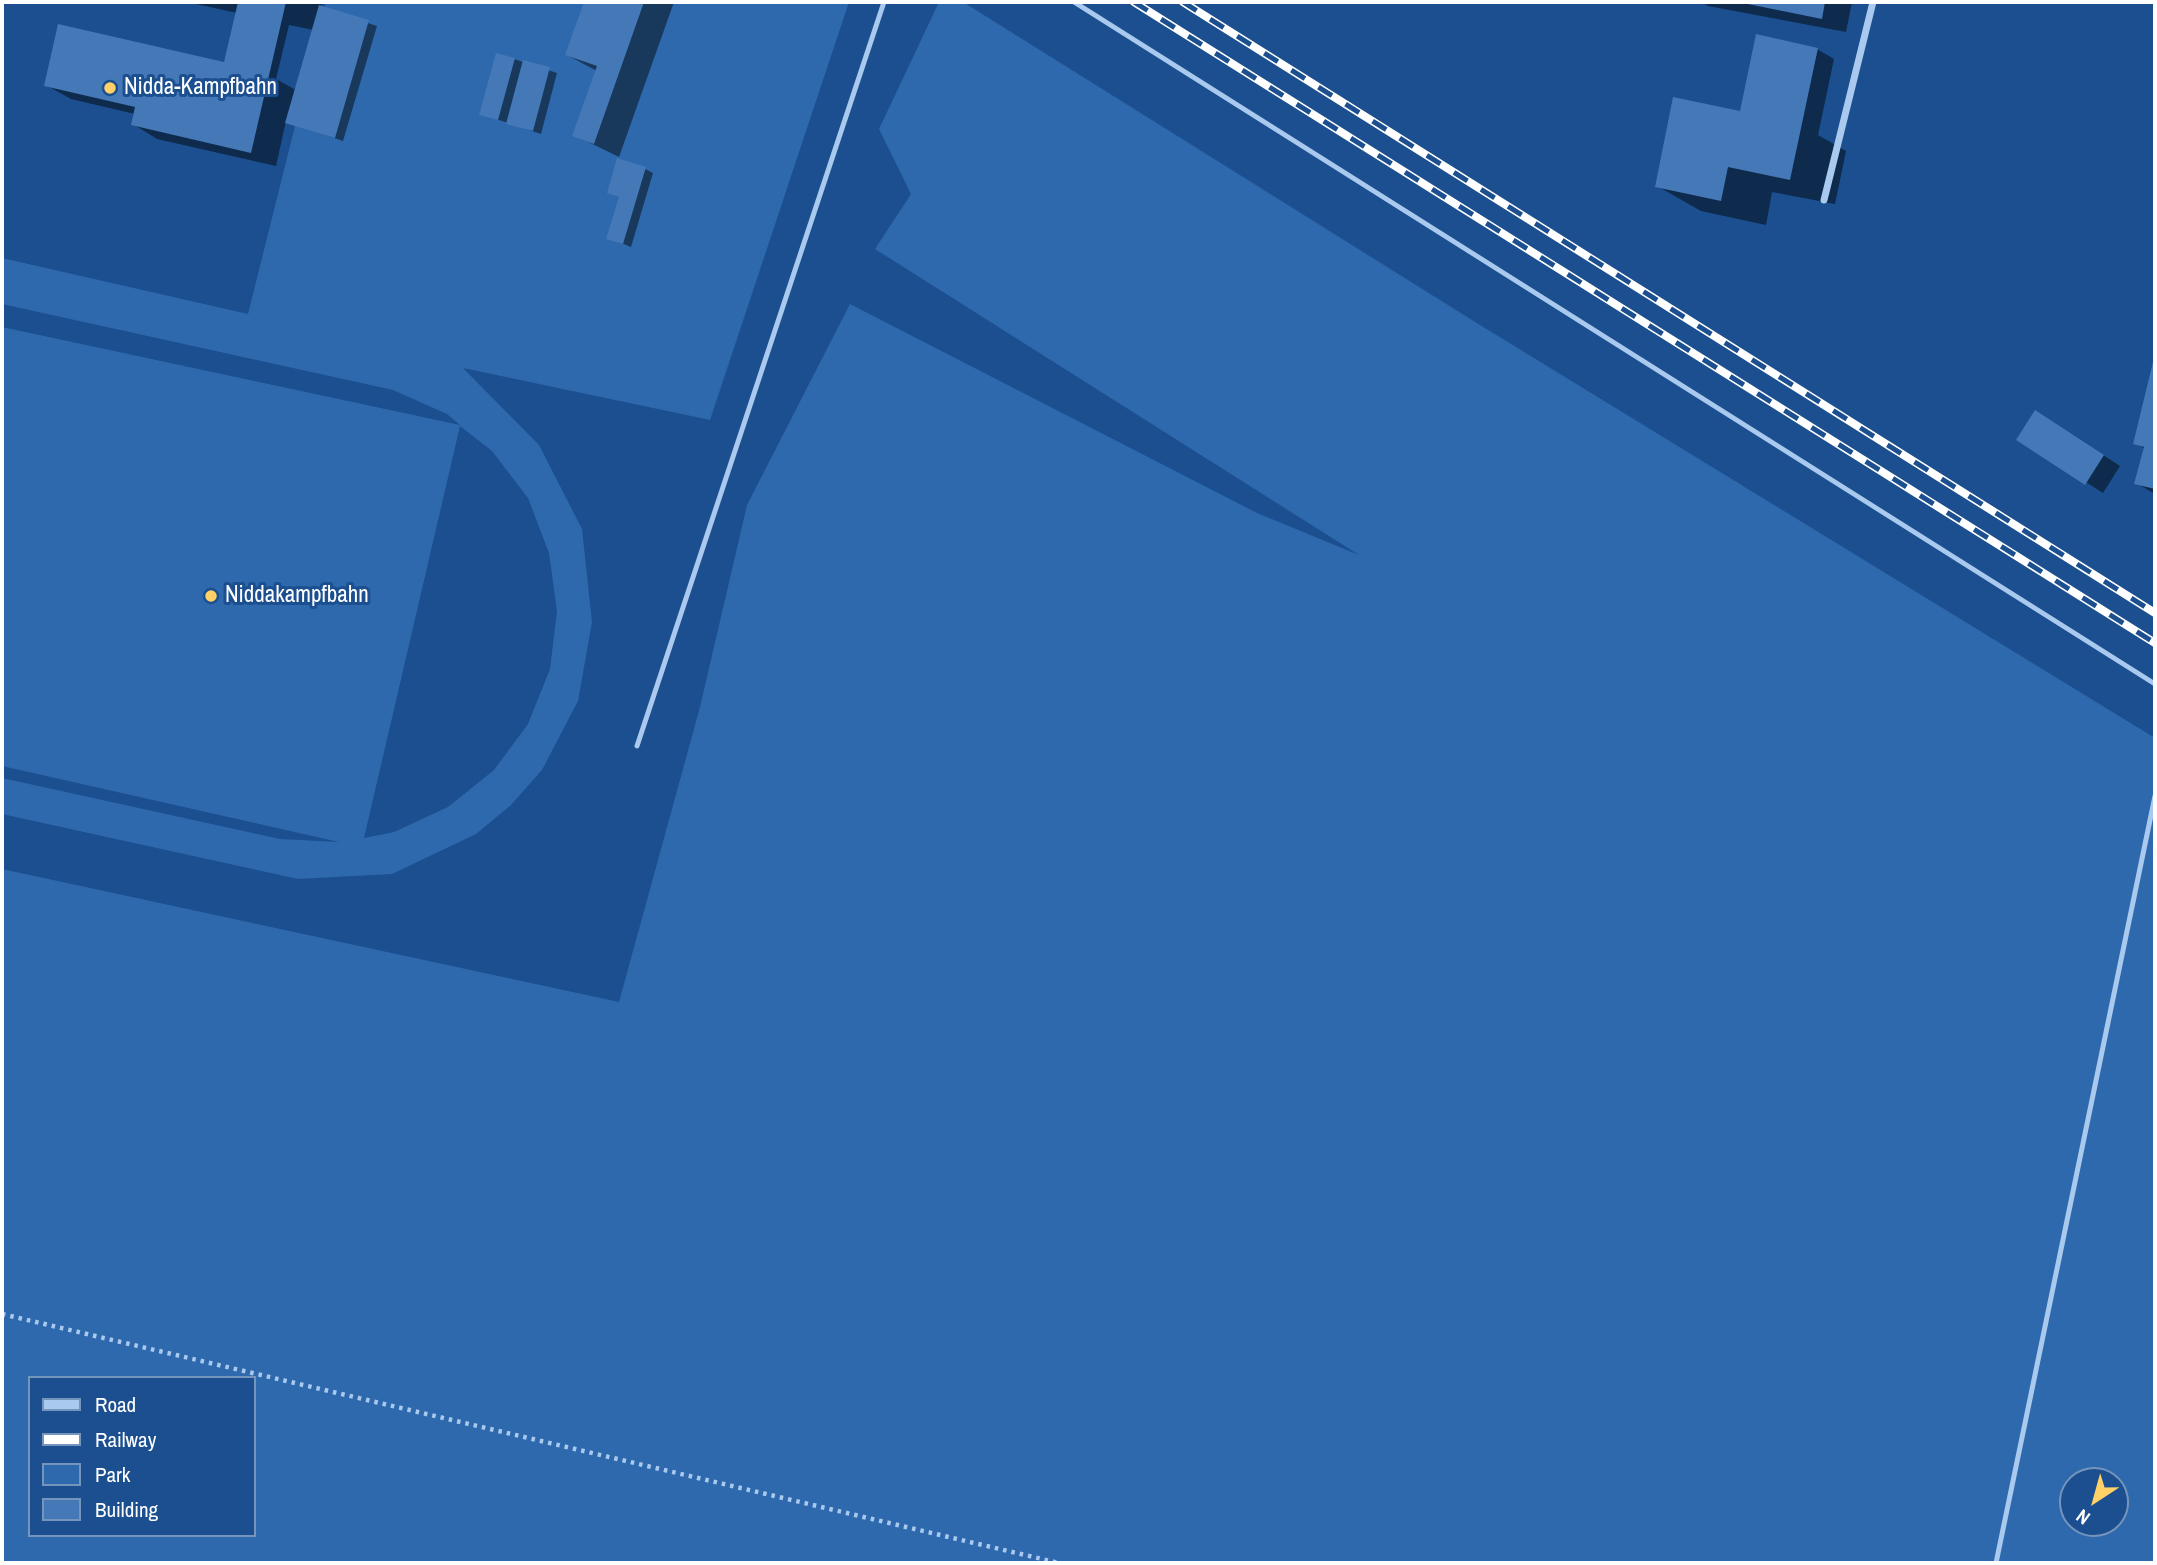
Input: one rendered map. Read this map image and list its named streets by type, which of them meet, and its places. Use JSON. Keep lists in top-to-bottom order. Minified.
{"places":["Nidda-Kampfbahn","Niddakampfbahn"],"legend":["Road","Railway","Park","Building"],"north":"bottom left"}
